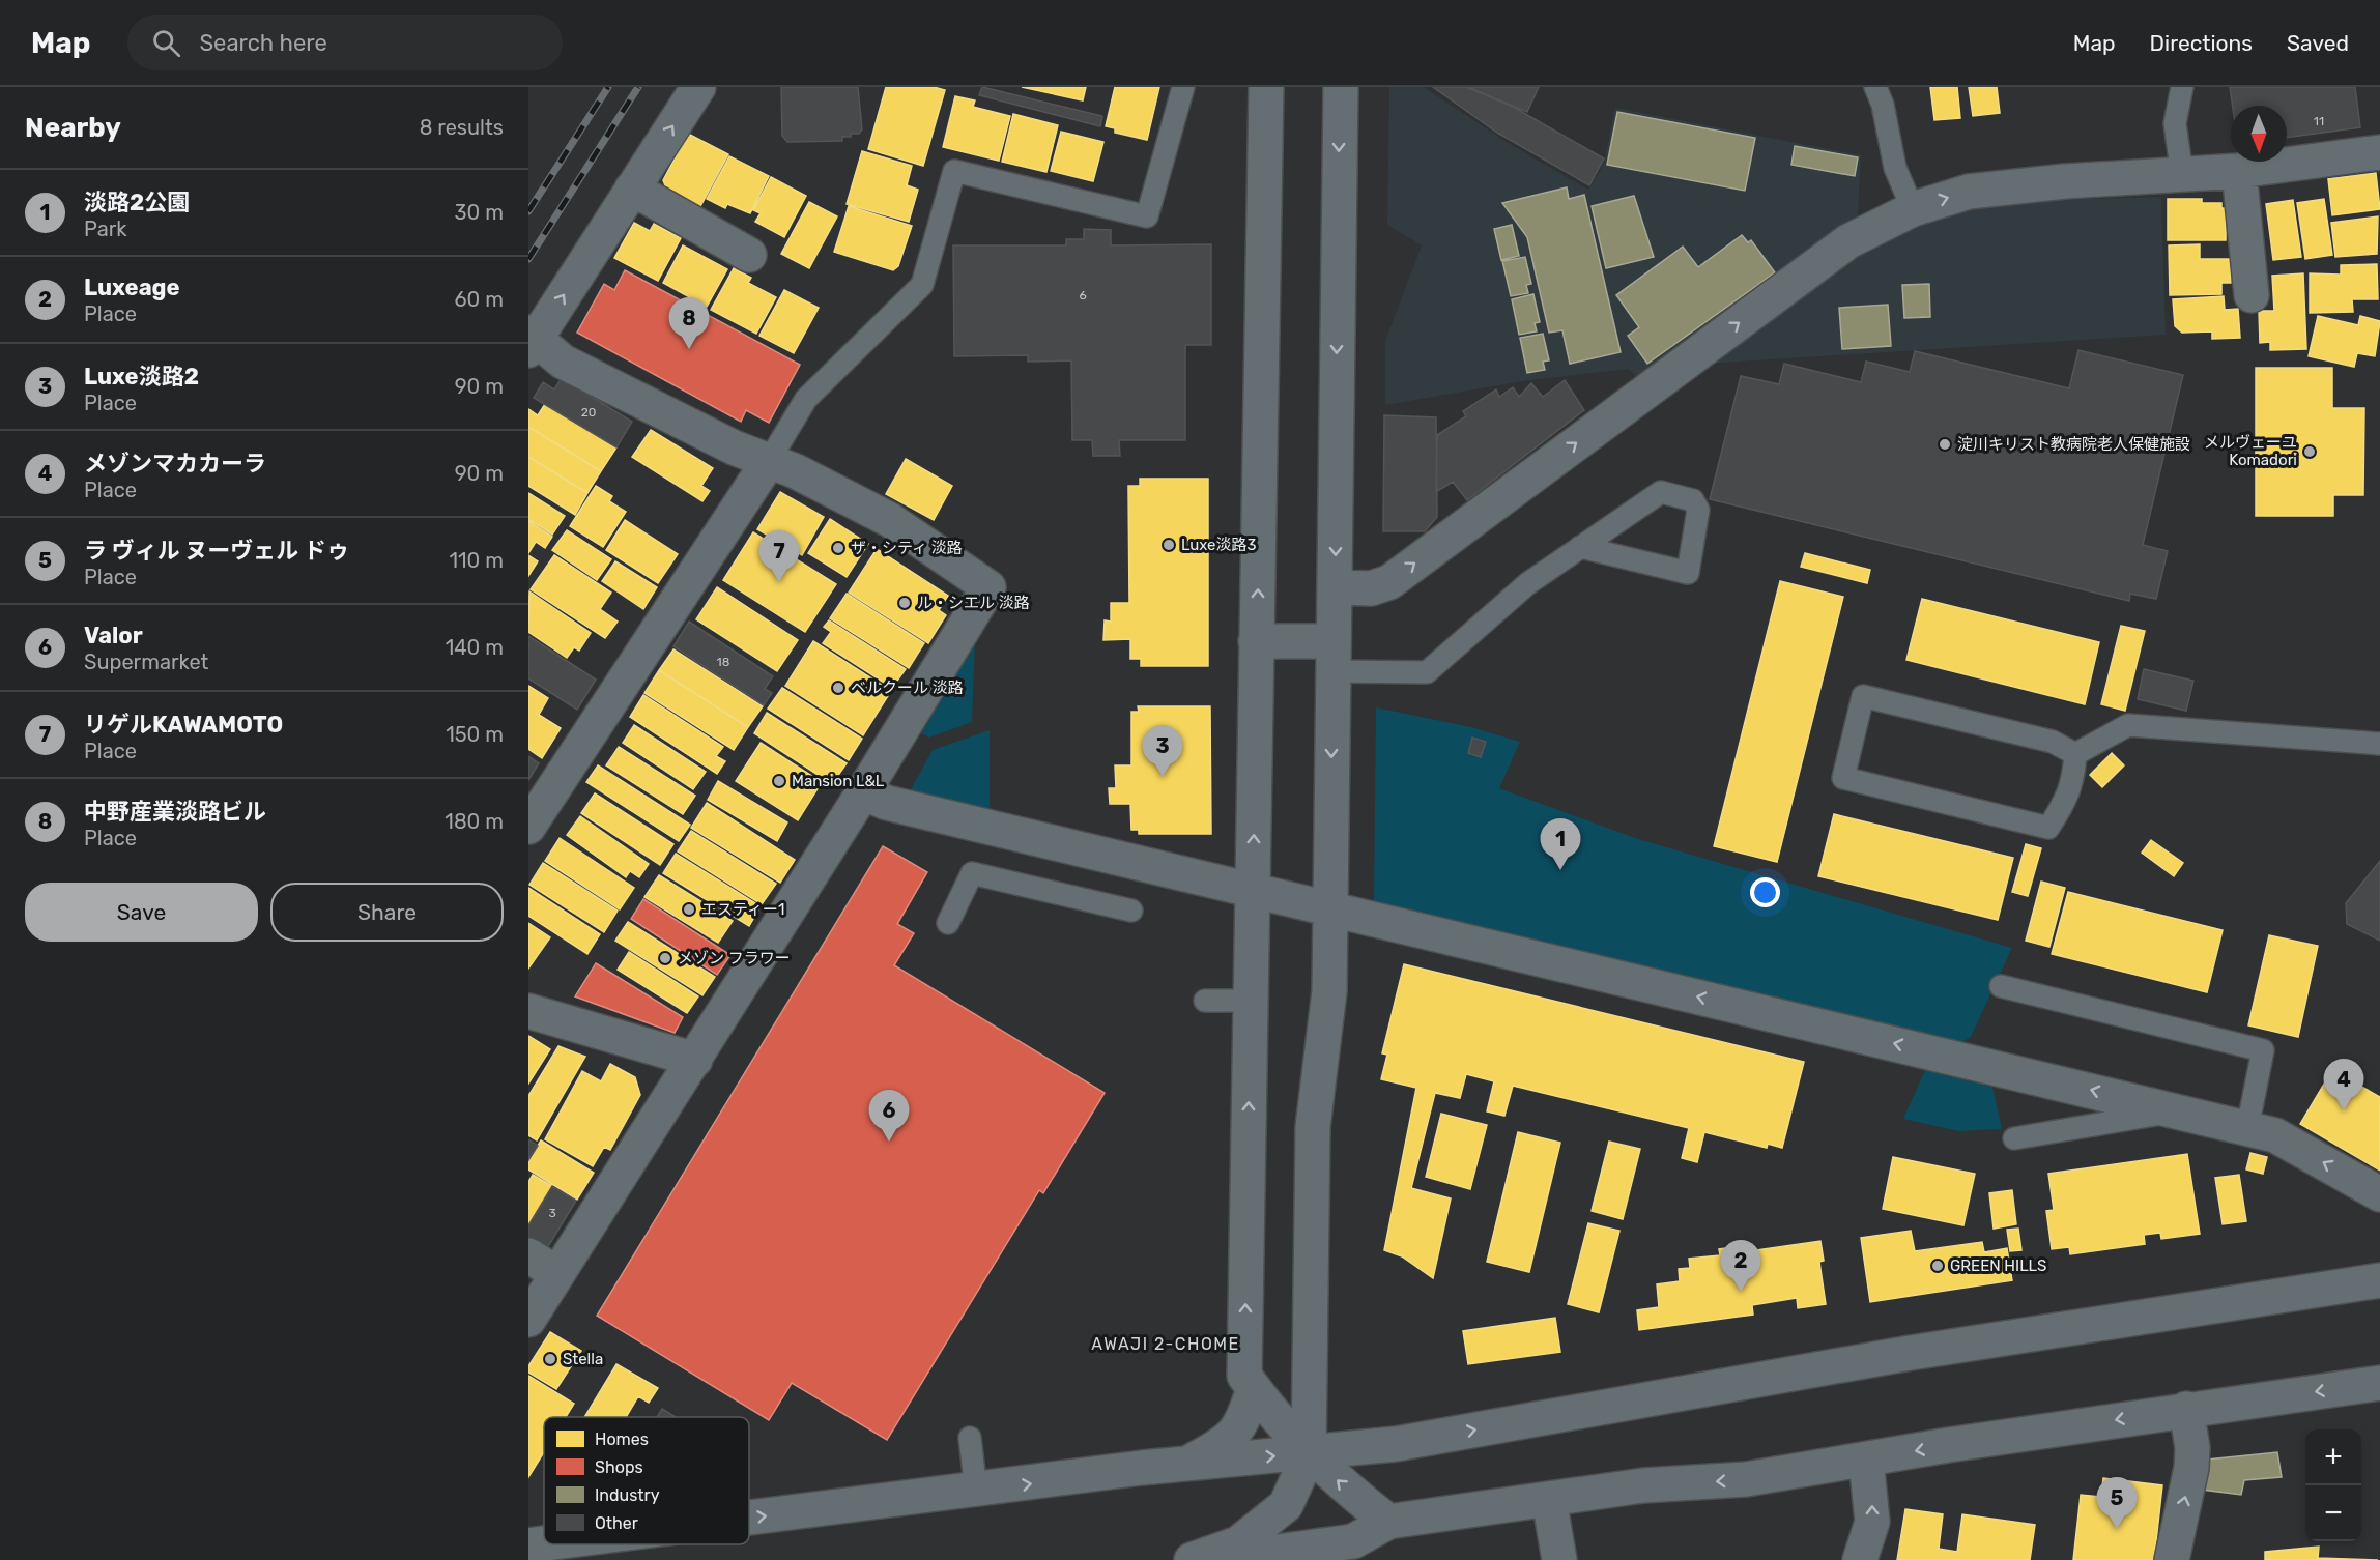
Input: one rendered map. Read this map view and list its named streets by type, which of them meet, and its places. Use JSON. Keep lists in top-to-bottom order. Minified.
{"districts":["AWAJI 2-CHOME"],"places":["淀川キリスト教病院老人保健施設","メルヴェーユ Komadori","Luxe淡路3","ザ・シティ 淡路","ル・シエル 淡路","ベルクール 淡路","Mansion L&L","エスティー1","メゾン フラワー","GREEN HILLS","Stella"],"house_numbers":["11","6","20","18","3"],"legend":["Homes","Shops","Industry","Other"],"north":"bottom","page":{"header":"Map","search":"Search here","nav":["Map","Directions","Saved"],"heading":["Nearby","8 results"],"list":[{"mark":"1","name":"淡路2公園","note":"Park","value":"30 m"},{"mark":"2","name":"Luxeage","note":"Place","value":"60 m"},{"mark":"3","name":"Luxe淡路2","note":"Place","value":"90 m"},{"mark":"4","name":"メゾンマカカーラ","note":"Place","value":"90 m"},{"mark":"5","name":"ラ ヴィル ヌーヴェル ドゥ","note":"Place","value":"110 m"},{"mark":"6","name":"Valor","note":"Supermarket","value":"140 m"},{"mark":"7","name":"リゲルKAWAMOTO","note":"Place","value":"150 m"},{"mark":"8","name":"中野産業淡路ビル","note":"Place","value":"180 m"}],"pins":["8","7","3","1","4","6","2","5"],"buttons":["Save","Share"],"map_buttons":["+","−"]}}
